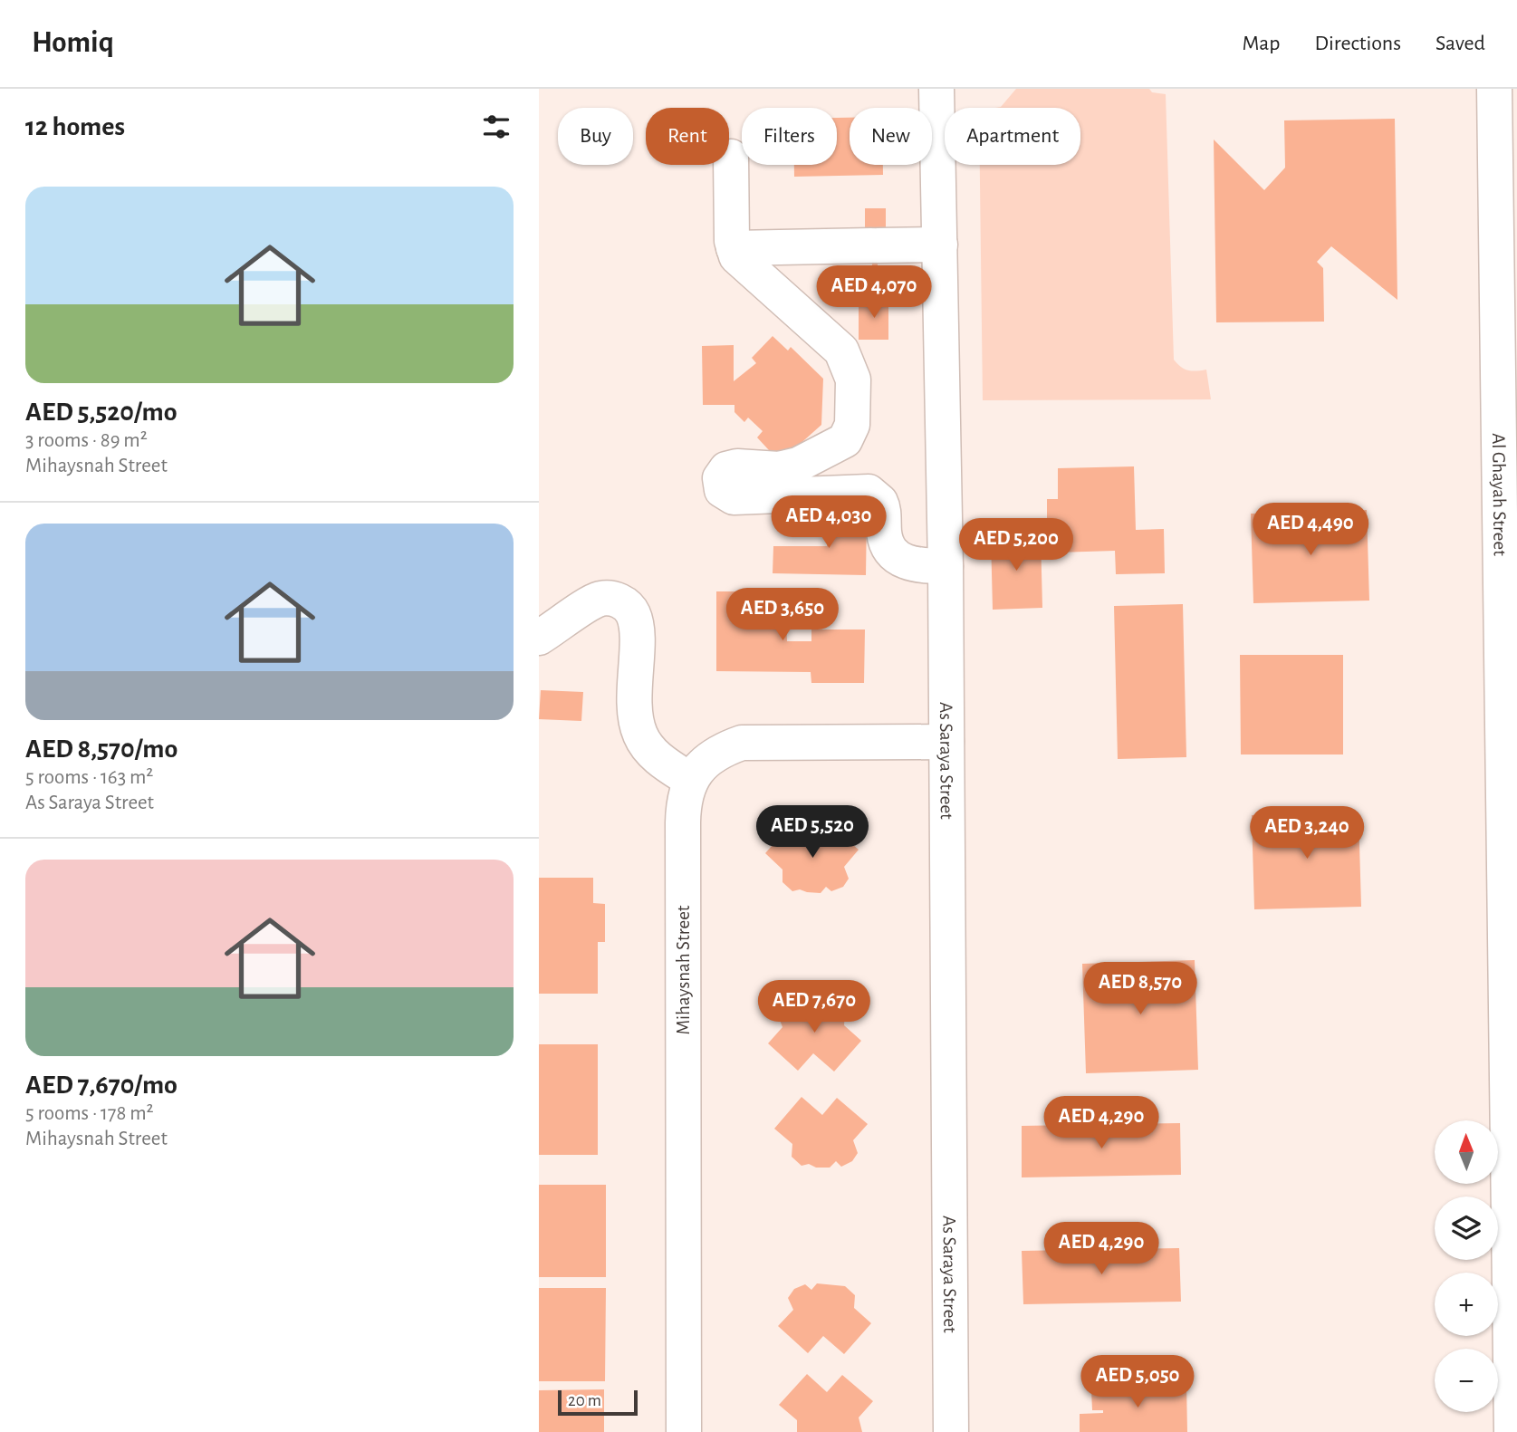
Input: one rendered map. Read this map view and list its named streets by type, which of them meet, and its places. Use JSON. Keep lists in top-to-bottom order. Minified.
{"streets":{"street":["Al Ghayah Street","As Saraya Street","Mihaysnah Street"]},"crossings":[["As Saraya Street","Mihaysnah Street"]],"scale_bar":"20 m","north":"top","page":{"header":"Homiq","nav":["Map","Directions","Saved"],"heading":"12 homes","chip":["Buy","Rent","Filters","New","Apartment"],"list":[{"name":"AED 5,520/mo","note":"3 rooms · 89 m² · Mihaysnah Street"},{"name":"AED 8,570/mo","note":"5 rooms · 163 m² · As Saraya Street"},{"name":"AED 7,670/mo","note":"5 rooms · 178 m² · Mihaysnah Street"}],"price":["AED 4,070","AED 4,030","AED 4,490","AED 5,200","AED 3,650","AED 5,520","AED 3,240","AED 8,570","AED 7,670","AED 4,290","AED 4,290","AED 5,050"],"map_buttons":["+","−"],"scale":"20 m"}}
